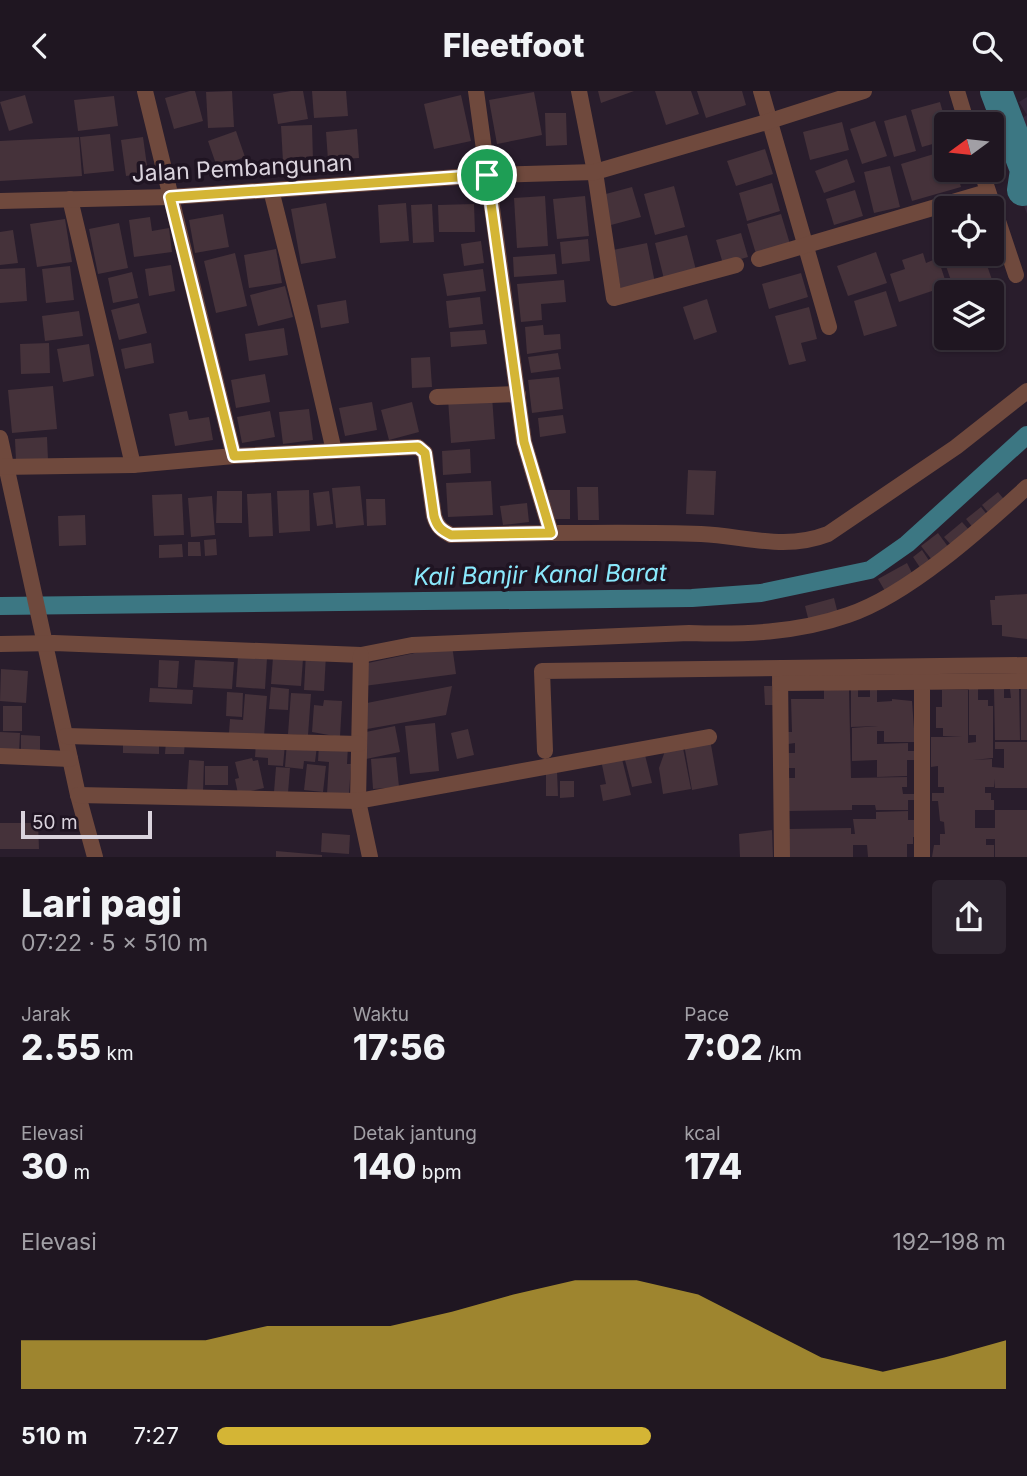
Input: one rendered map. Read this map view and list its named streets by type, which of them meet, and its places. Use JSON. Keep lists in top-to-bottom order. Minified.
{"streets":{"street":["Jalan Pembangunan"]},"water":["Kali Banjir Kanal Barat"],"scale_bar":"50 m","north":"left","page":{"header":"Fleetfoot","scale":"50 m","heading":["Lari pagi","07:22 · 5 × 510 m"],"stats":[["Jarak","2.55 km"],["Waktu","17:56"],["Pace","7:02 /km"],["Elevasi","30 m"],["Detak jantung","140 bpm"],["kcal","174"]],"chart":["Elevasi","192–198 m"],"list":[{"name":"510 m","note":"7:27"}]}}
